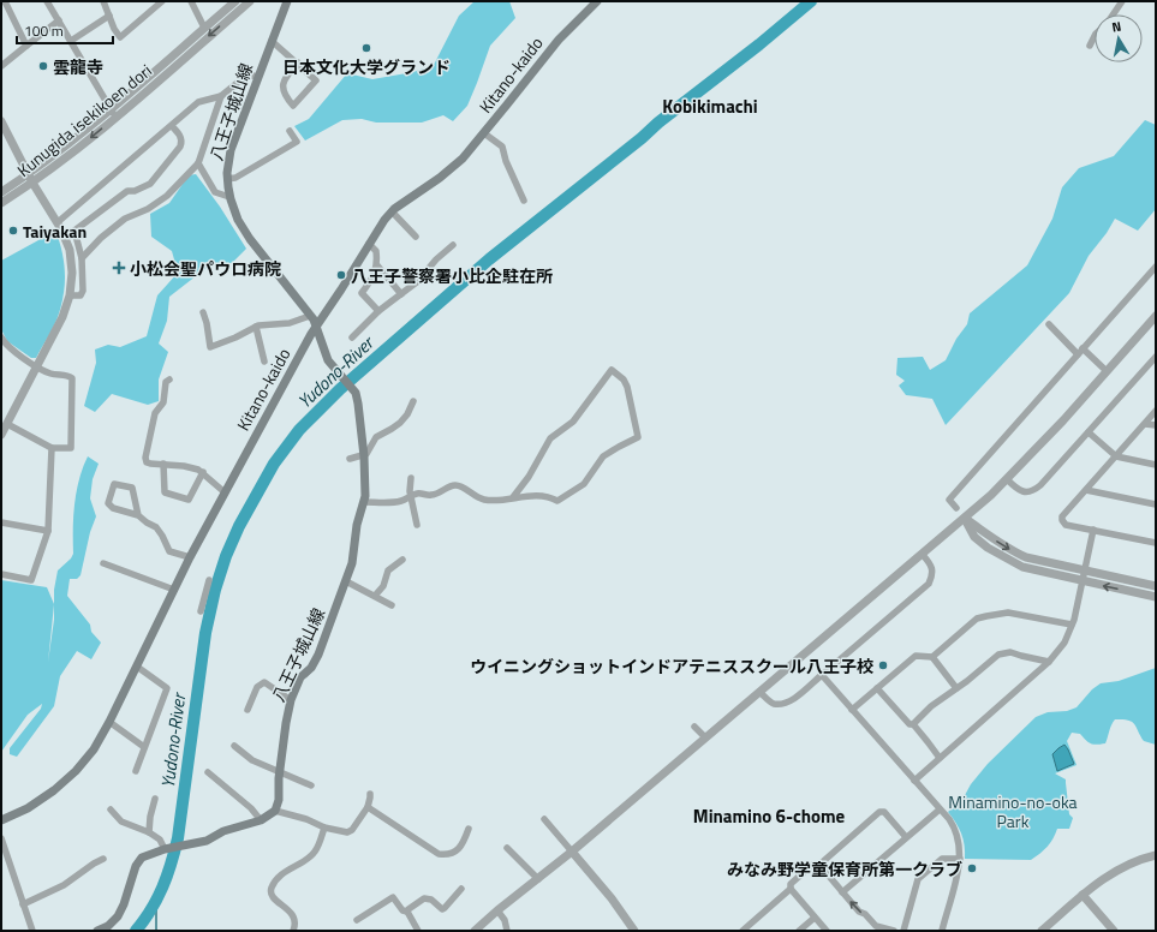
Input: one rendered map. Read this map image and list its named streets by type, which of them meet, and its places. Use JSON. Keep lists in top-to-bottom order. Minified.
{"streets":{"main road":["Kitano-kaido","八王子城山線"],"street":["Kunugida isekikoen dori"]},"crossings":[["Kitano-kaido","八王子城山線"]],"districts":["Kobikimachi","Minamino 6-chome"],"water":["Yudono-River"],"parks":["Minamino-no-oka Park"],"places":{"other":["日本文化大学グランド","雲龍寺","Taiyakan","八王子警察署小比企駐在所","ウイニングショットインドアテニススクール八王子校","みなみ野学童保育所第一クラブ"],"health":["小松会聖パウロ病院"]},"scale_bar":"100 m","north":"top"}
